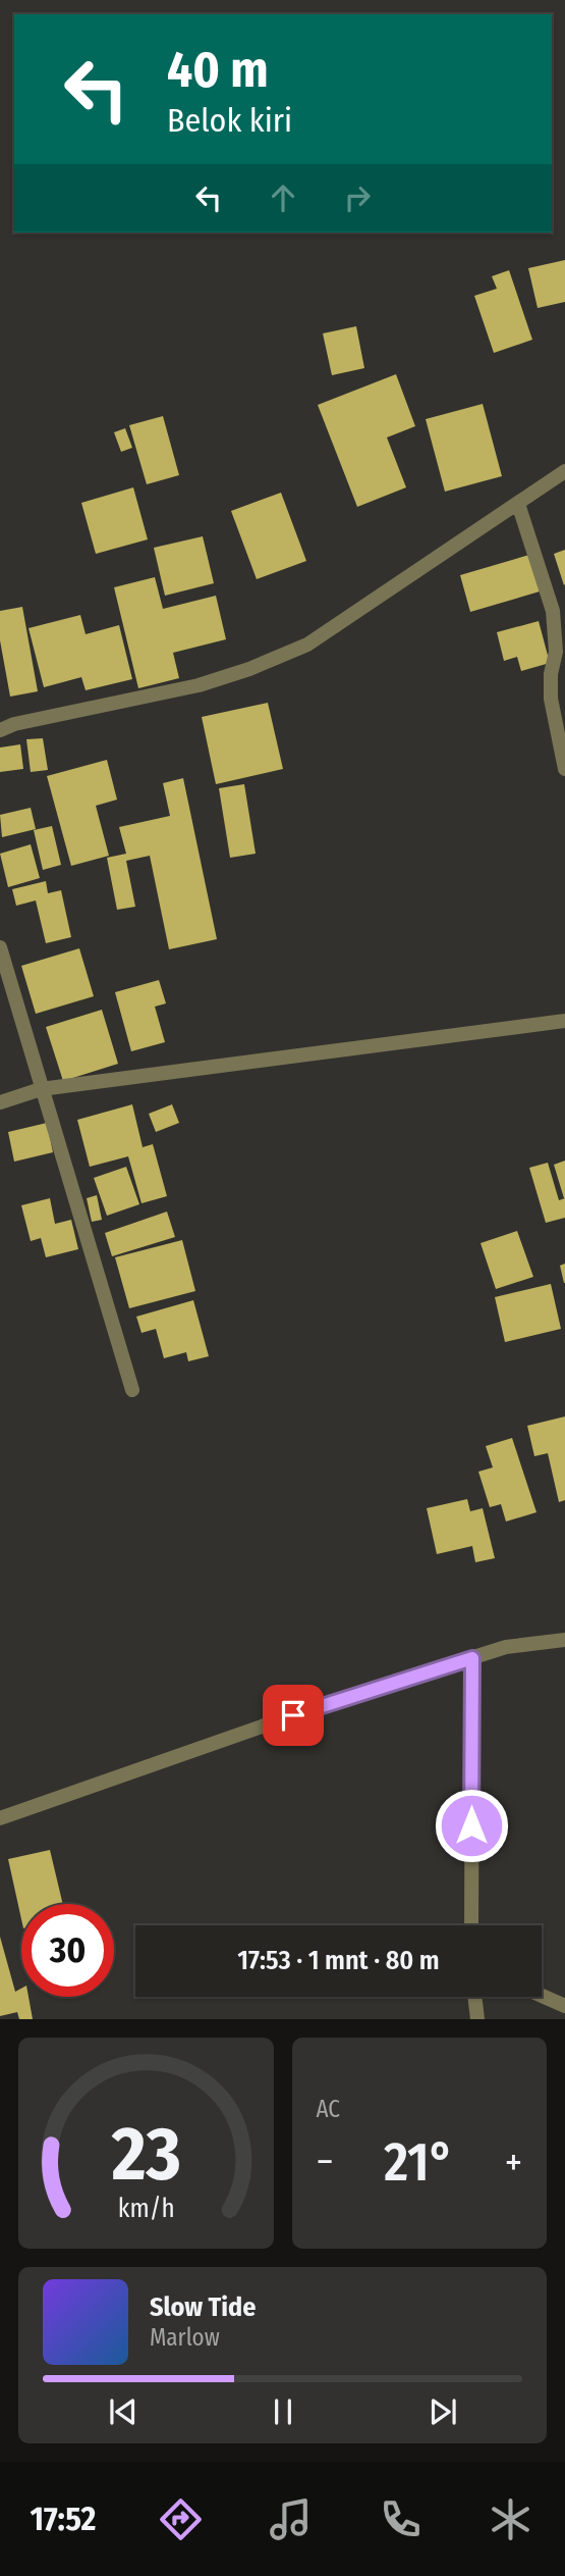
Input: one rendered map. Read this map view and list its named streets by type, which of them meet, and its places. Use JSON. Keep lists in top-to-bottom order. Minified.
{"page":{"turn":["40 m","Belok kiri"],"limit":"30","trip":"17:53 · 1 mnt · 80 m","tile":"AC","heat":["−","21°","+"],"song":["Slow Tide","Marlow"],"tabs":"17:52","gauge":["23","km/h"]}}
